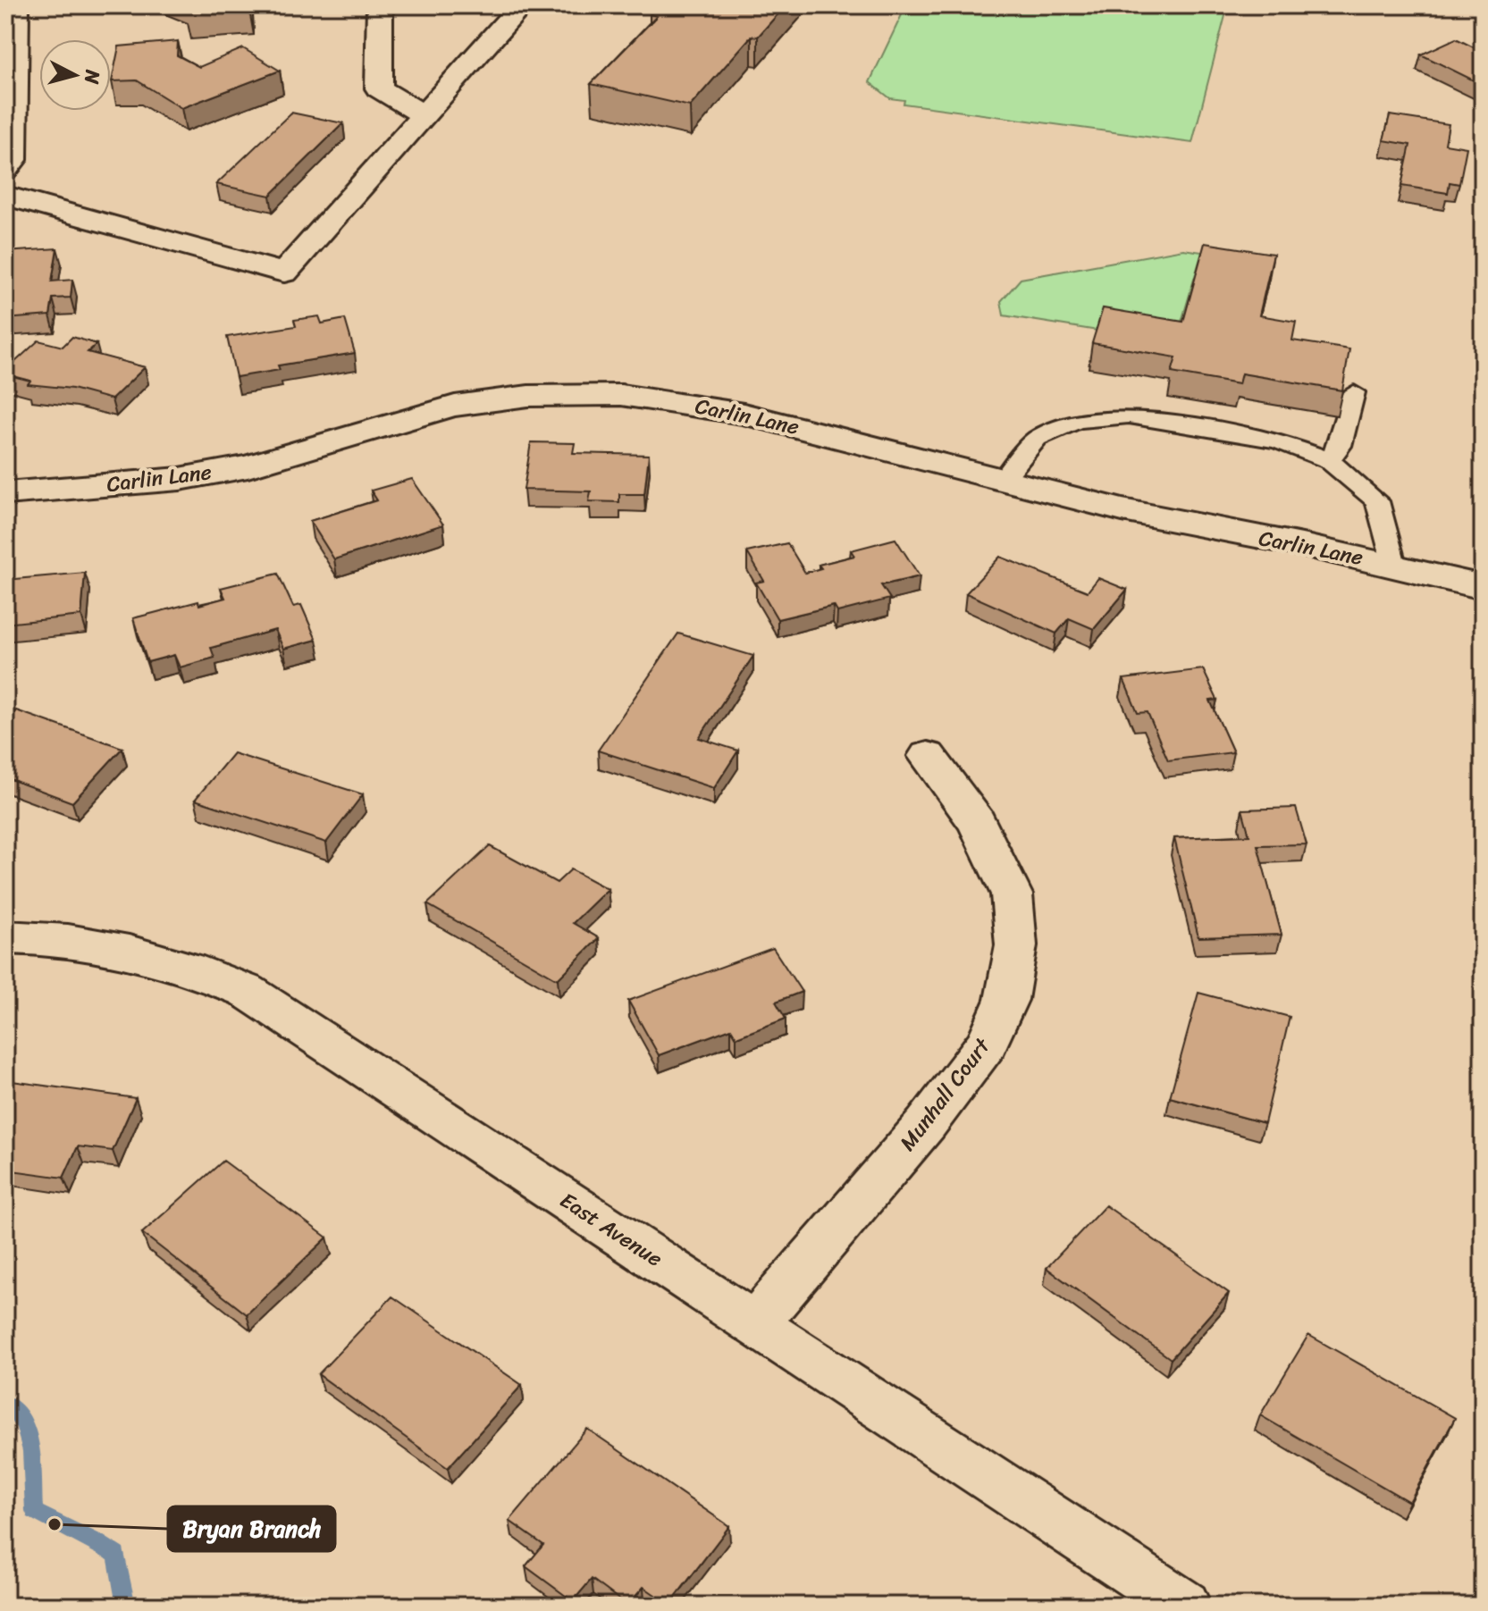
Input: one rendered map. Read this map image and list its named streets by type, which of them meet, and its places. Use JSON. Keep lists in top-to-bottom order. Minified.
{"streets":{"street":["Carlin Lane","Munhall Court","East Avenue"]},"crossings":[["Munhall Court","East Avenue"]],"places":["Bryan Branch"],"north":"right"}
